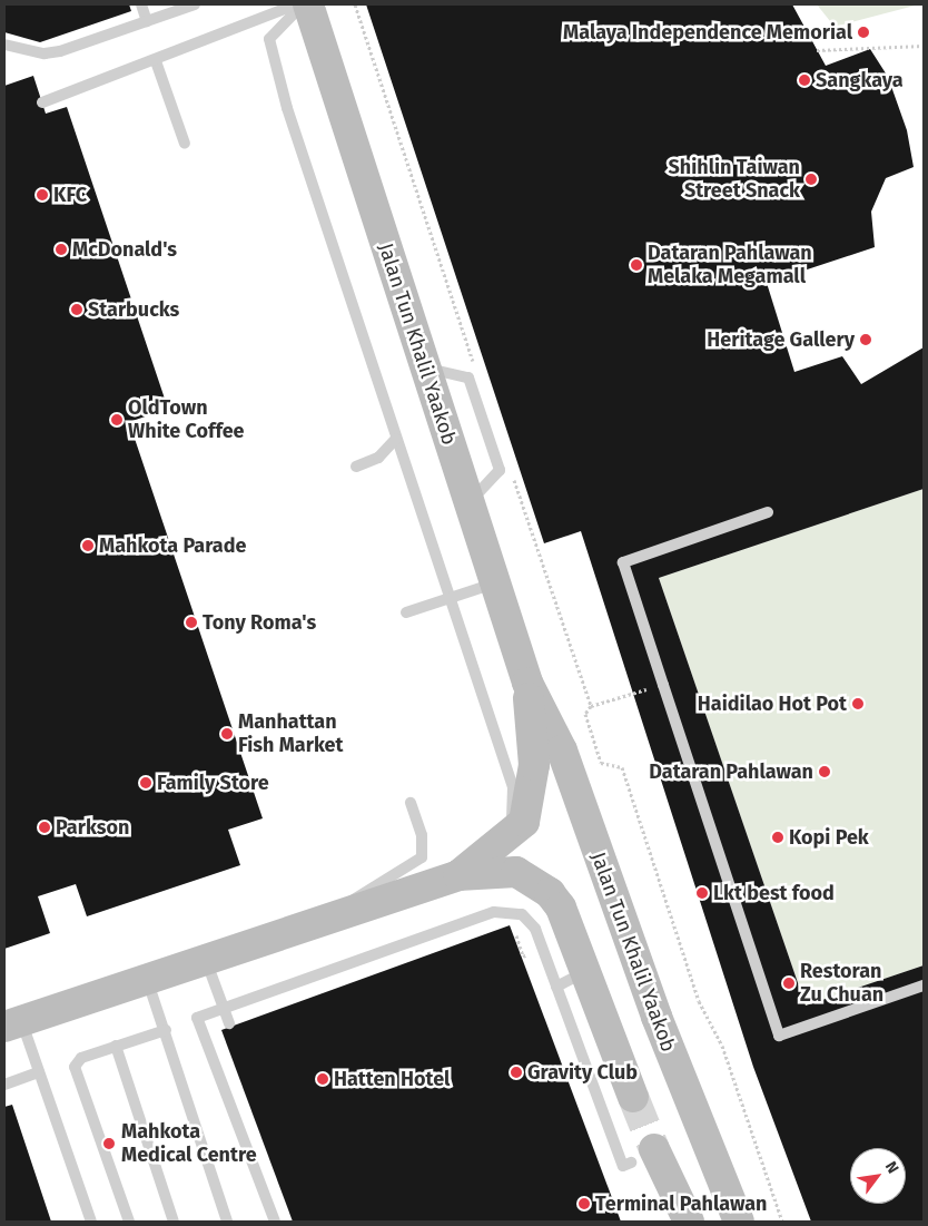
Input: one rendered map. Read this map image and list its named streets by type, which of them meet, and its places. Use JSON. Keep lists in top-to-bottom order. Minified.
{"streets":{"main road":["Jalan Tun Khalil Yaakob"]},"places":["Malaya Independence Memorial","Sangkaya","Shihlin Taiwan Street Snack","KFC","McDonald's","Dataran Pahlawan Melaka Megamall","Starbucks","Heritage Gallery","OldTown White Coffee","Mahkota Parade","Tony Roma's","Haidilao Hot Pot","Manhattan Fish Market","Dataran Pahlawan","Family Store","Parkson","Kopi Pek","Lkt best food","Restoran Zu Chuan","Gravity Club","Hatten Hotel","Mahkota Medical Centre","Terminal Pahlawan"],"north":"top right"}
